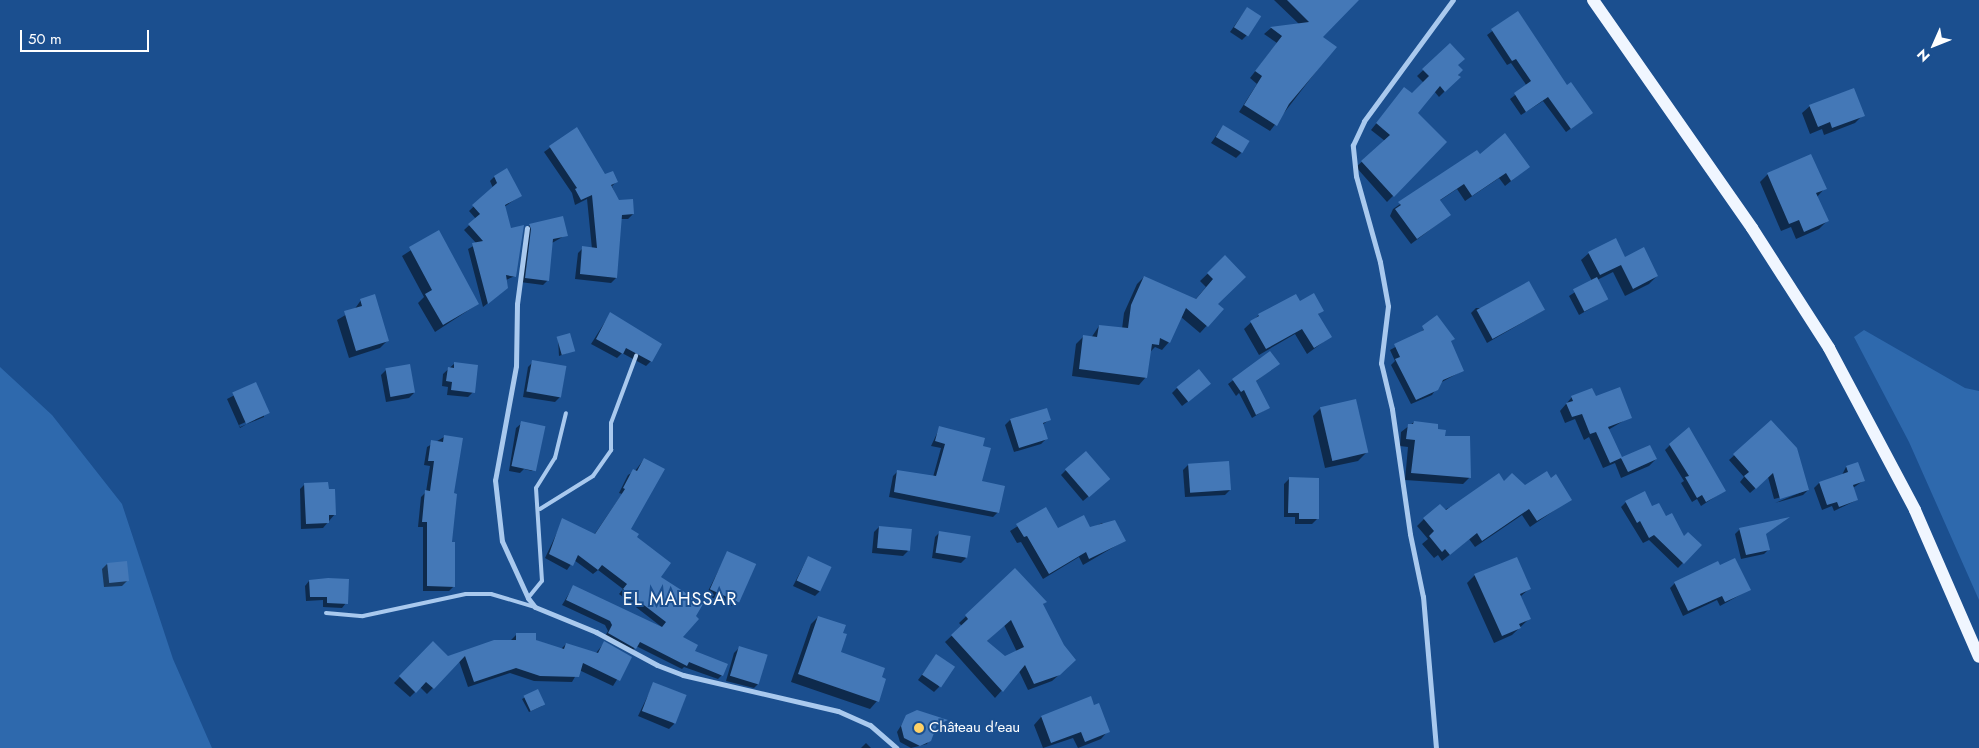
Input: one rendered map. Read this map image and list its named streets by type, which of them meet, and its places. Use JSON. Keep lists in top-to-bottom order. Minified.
{"districts":["EL MAHSSAR"],"places":["Château d'eau"],"scale_bar":"50 m","north":"bottom left"}
